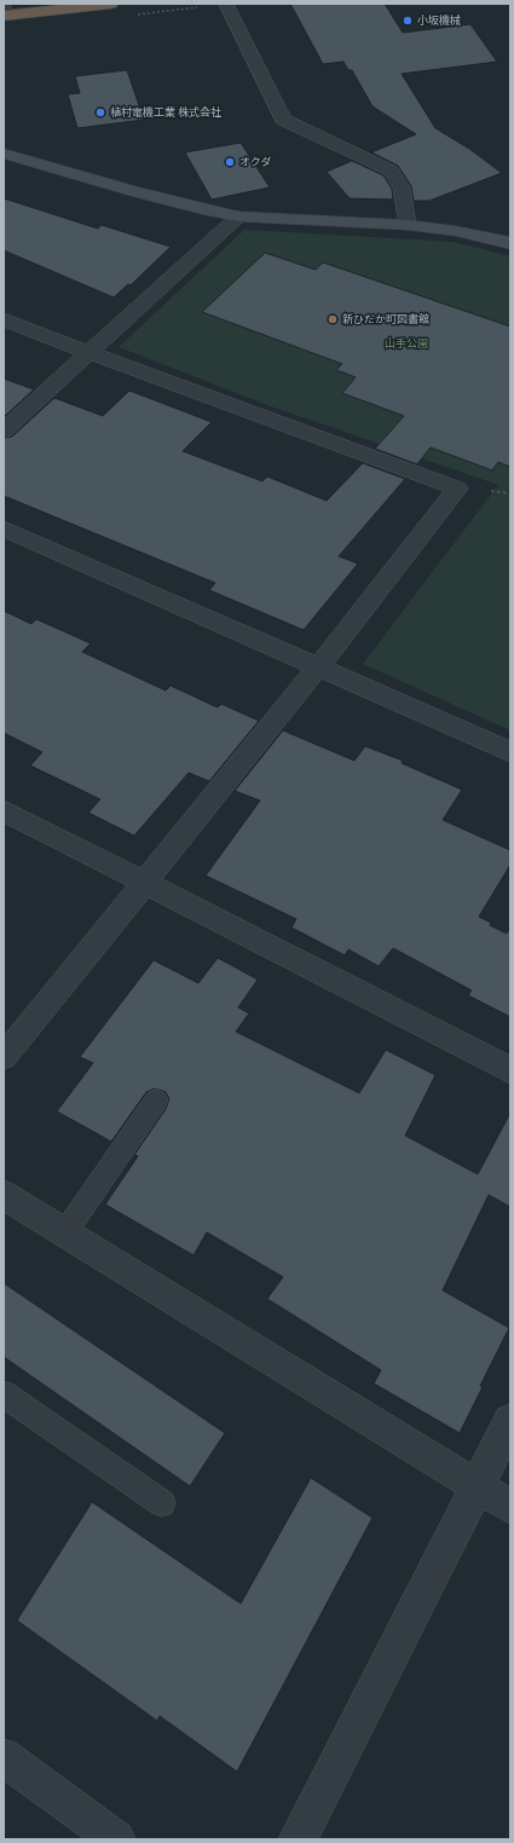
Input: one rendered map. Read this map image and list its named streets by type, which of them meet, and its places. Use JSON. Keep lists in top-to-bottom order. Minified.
{"parks":["山手公園"],"places":["小坂機械","植村電機工業 株式会社","オクダ","新ひだか町図書館"]}
